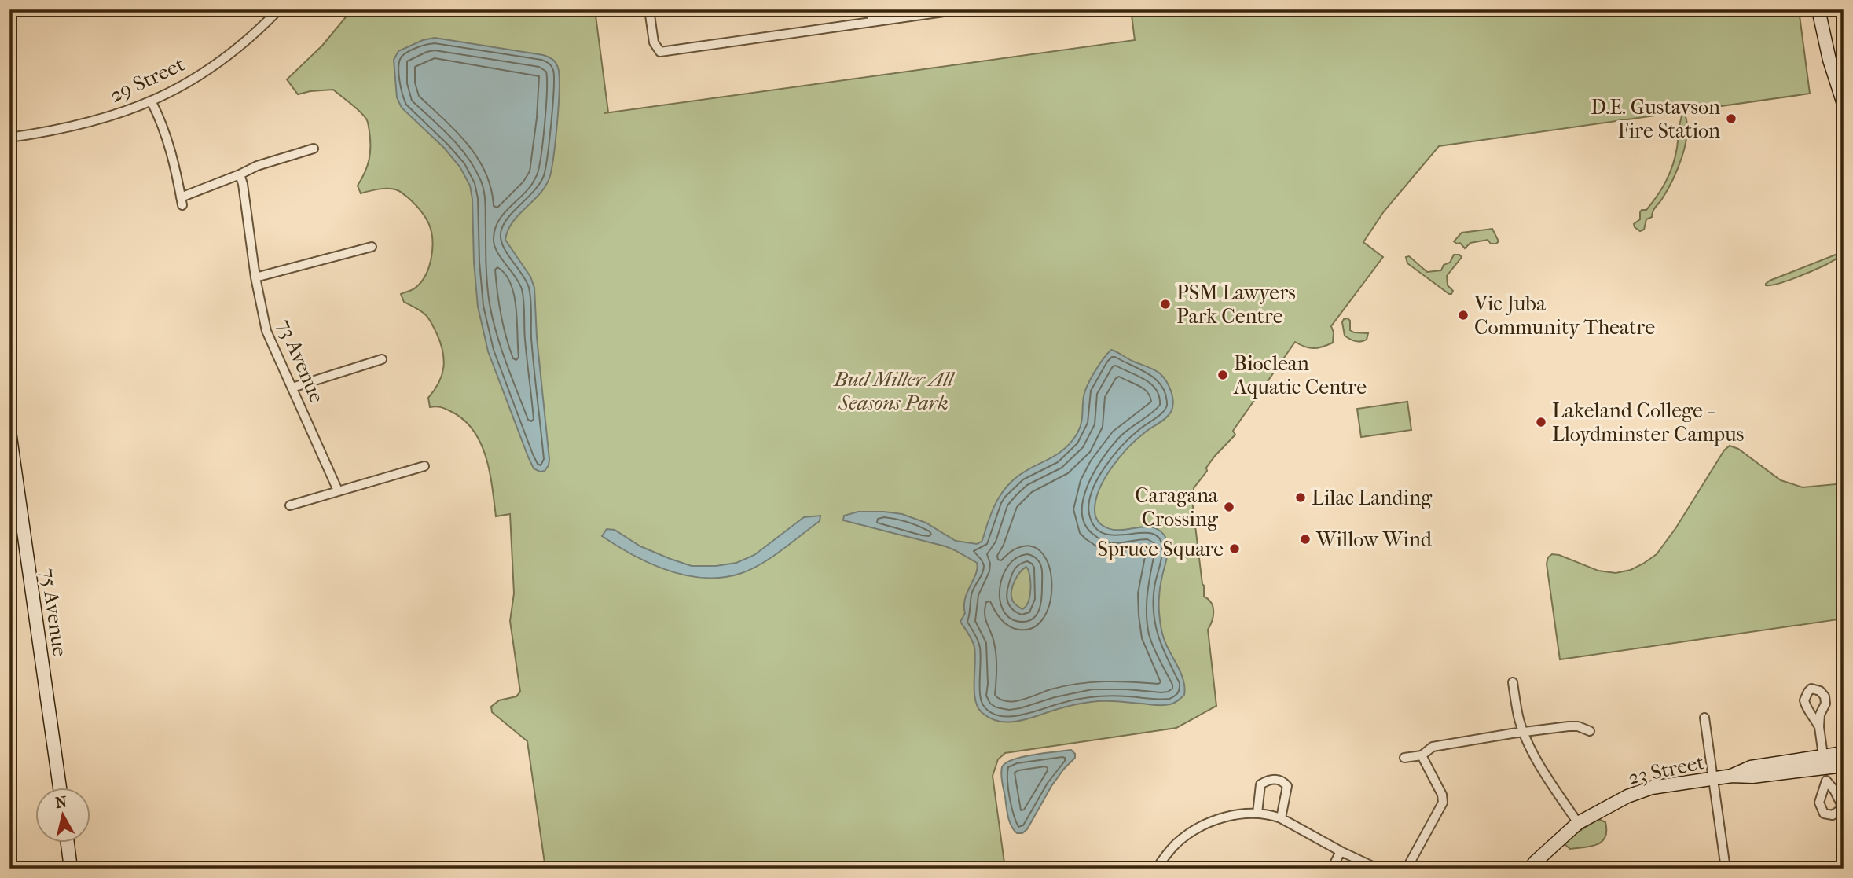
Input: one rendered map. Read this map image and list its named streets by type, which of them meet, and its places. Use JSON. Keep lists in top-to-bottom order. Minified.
{"streets":{"main road":["75 Avenue","23 Street"],"street":["29 Street","73 Avenue"]},"parks":["Bud Miller All Seasons Park"],"places":["D.E. Gustavson Fire Station","PSM Lawyers Park Centre","Vic Juba Community Theatre","Bioclean Aquatic Centre","Lakeland College - Lloydminster Campus","Lilac Landing","Caragana Crossing","Willow Wind","Spruce Square"],"north":"top"}
